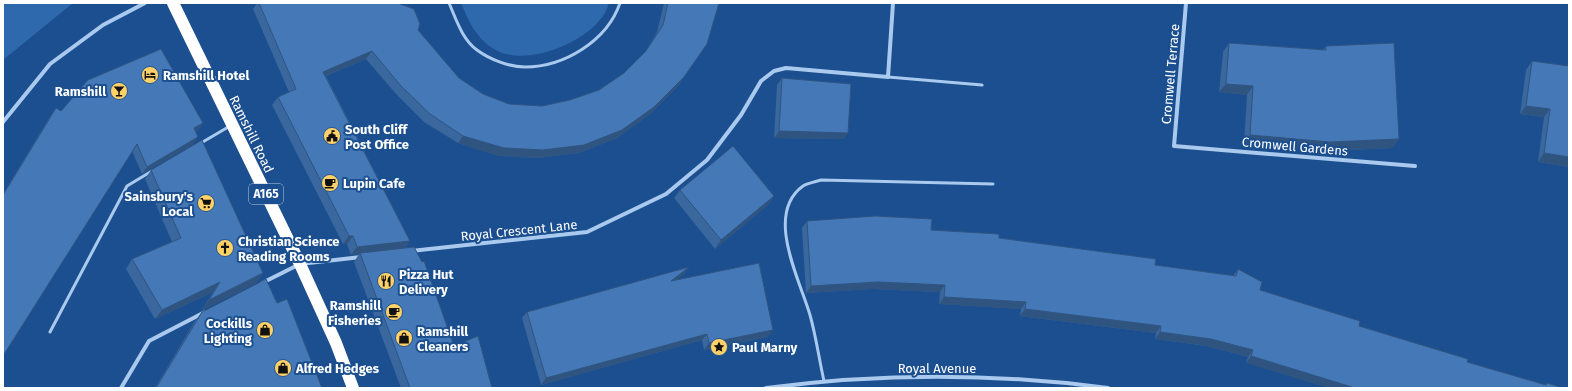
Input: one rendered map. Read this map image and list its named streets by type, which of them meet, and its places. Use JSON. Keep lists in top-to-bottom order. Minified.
{"streets":{"highway":["Ramshill Road","A165"],"street":["Cromwell Terrace","Cromwell Gardens","Royal Crescent Lane","Royal Avenue"]},"crossings":[["Cromwell Terrace","Cromwell Gardens"]],"places":{"hotel":["Ramshill Hotel"],"bar":["Ramshill"],"public building":["South Cliff Post Office"],"cafe":["Lupin Cafe","Ramshill Fisheries"],"supermarket":["Sainsbury's Local"],"church":["Christian Science Reading Rooms"],"restaurant":["Pizza Hut Delivery"],"shop":["Cockills Lighting","Ramshill Cleaners","Alfred Hedges"],"place":["Paul Marny"]}}
